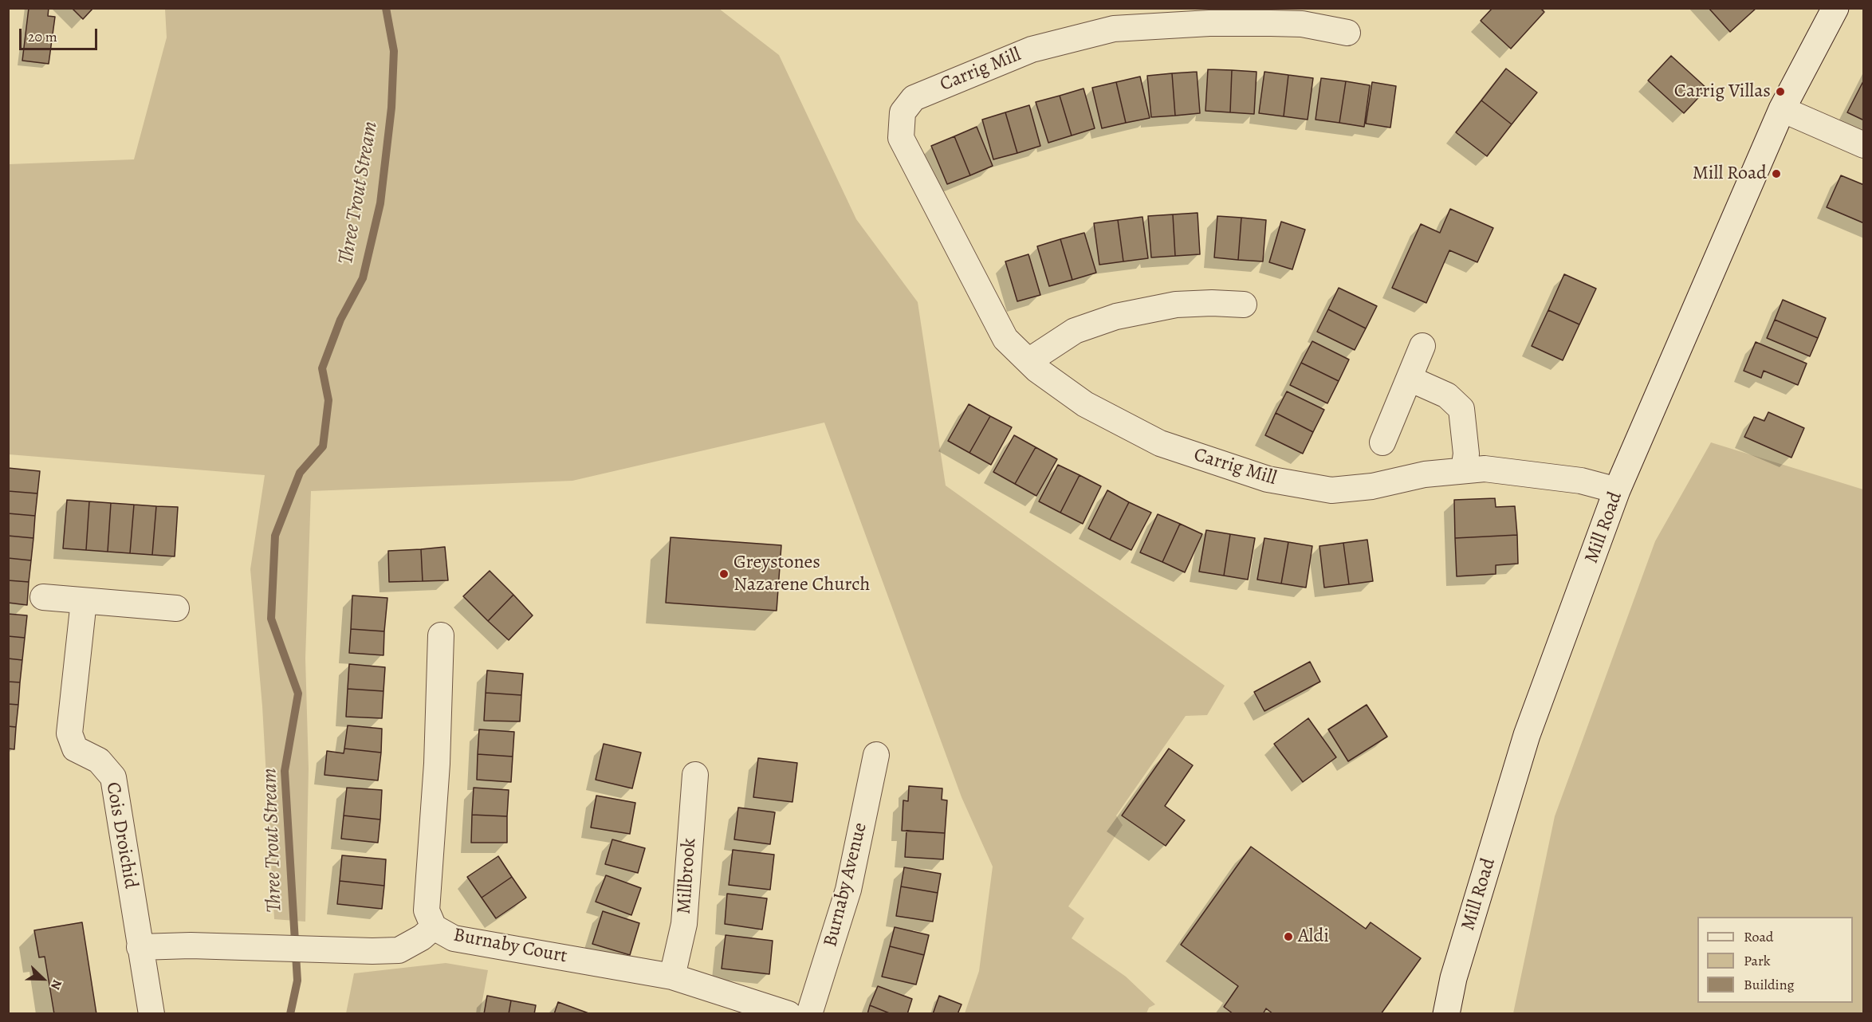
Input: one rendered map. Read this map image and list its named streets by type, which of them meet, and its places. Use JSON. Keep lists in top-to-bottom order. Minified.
{"streets":{"main road":["Mill Road"],"street":["Carrig Mill","Cois Droichid","Millbrook","Burnaby Avenue","Burnaby Court"]},"crossings":[["Carrig Mill","Mill Road"],["Millbrook","Burnaby Court"]],"water":["Three Trout Stream"],"places":["Carrig Villas","Mill Road","Greystones Nazarene Church","Aldi"],"legend":["Road","Park","Building"],"scale_bar":"20 m","north":"bottom right"}
